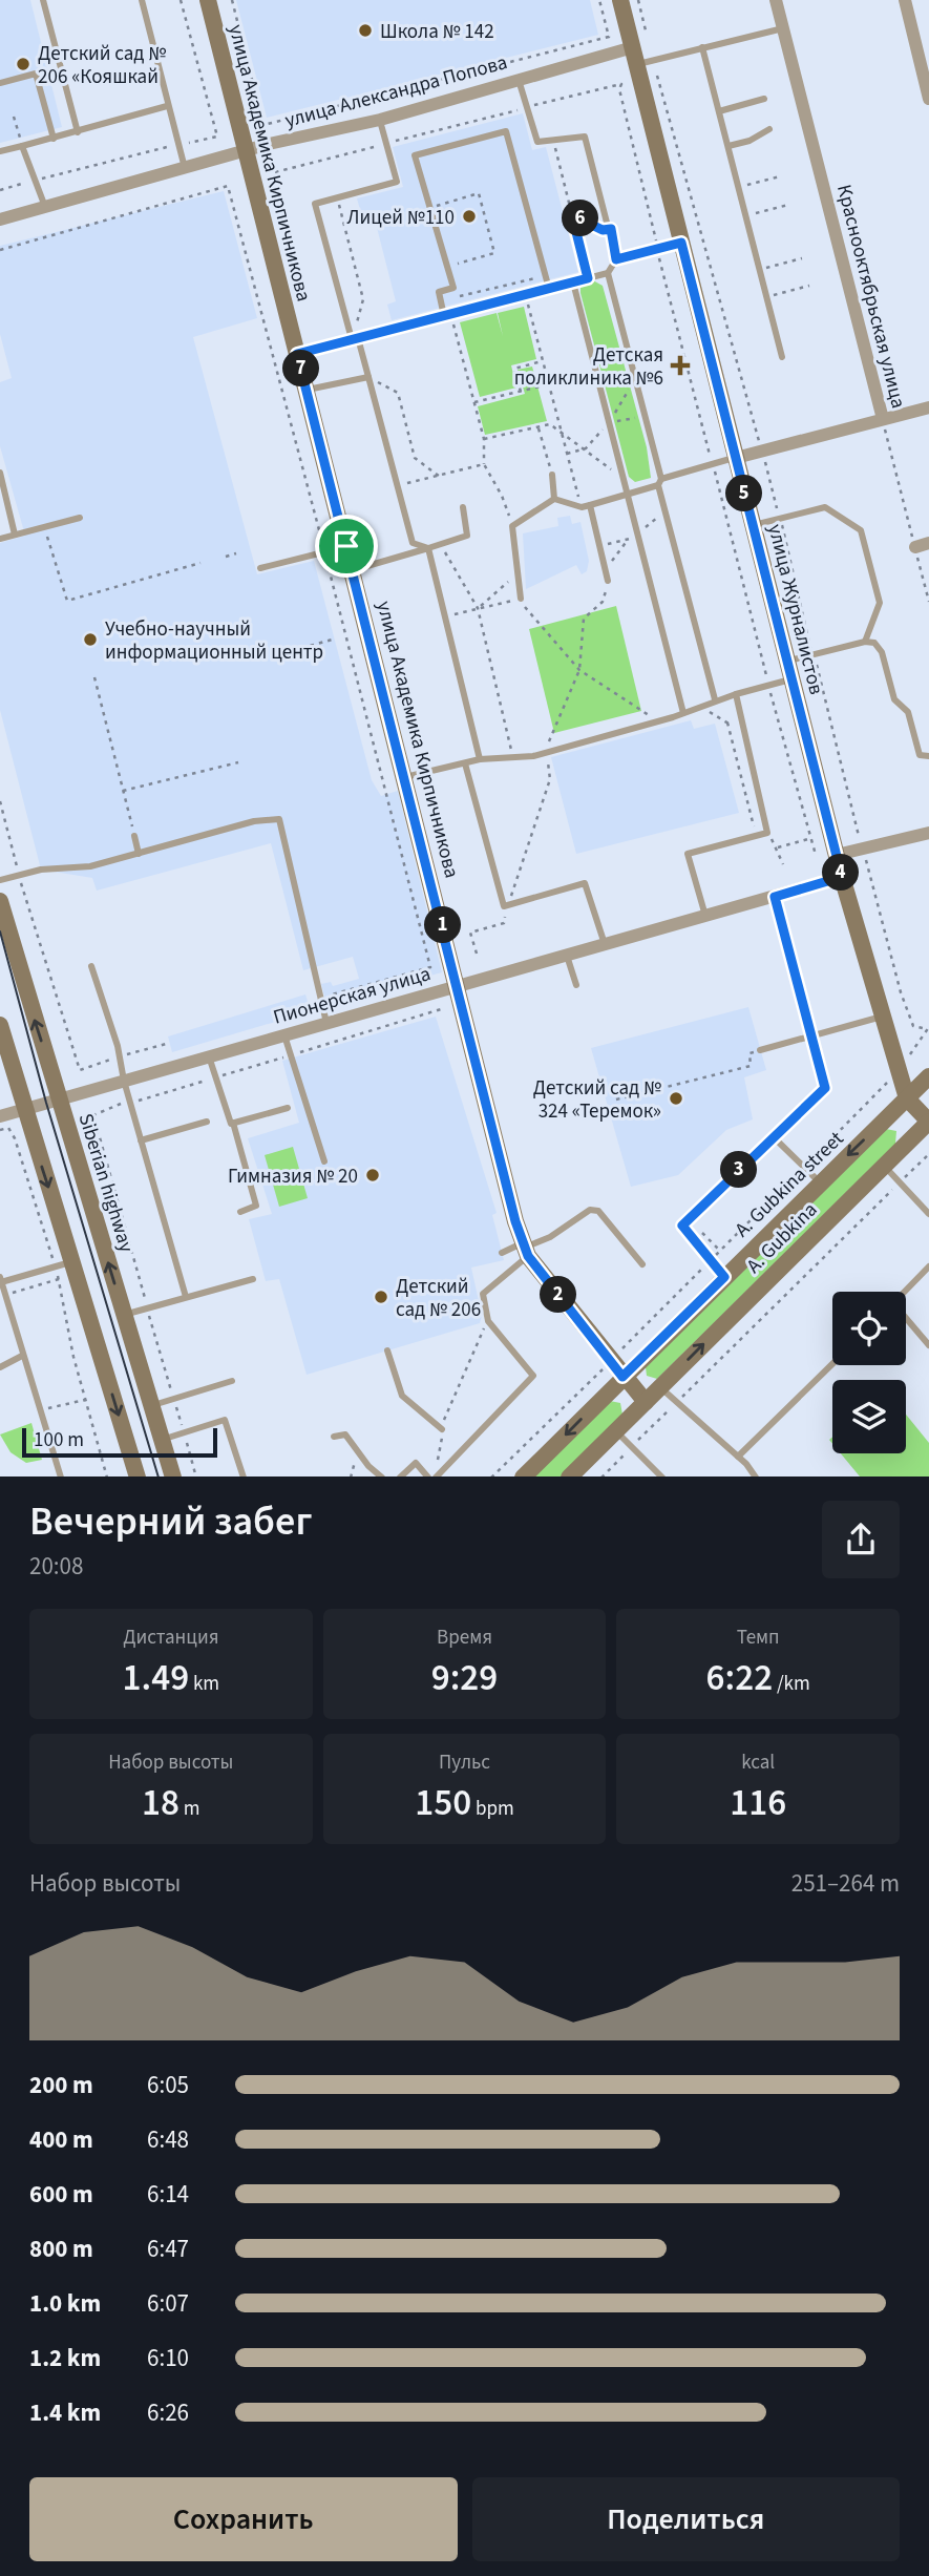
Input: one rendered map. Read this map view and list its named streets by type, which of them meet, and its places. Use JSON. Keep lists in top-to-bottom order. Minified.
{"streets":{"street":["улица Александра Попова","улица Академика Кирпичникова","Краснооктябрьская улица","улица Журналистов","Пионерская улица","Siberian highway","A. Gubkina street","A. Gubkina"]},"crossings":[["улица Александра Попова","улица Академика Кирпичникова"],["улица Александра Попова","улица Журналистов"],["улица Академика Кирпичникова","Пионерская улица"],["улица Академика Кирпичникова","A. Gubkina street"],["улица Академика Кирпичникова","A. Gubkina"],["улица Журналистов","Пионерская улица"],["улица Журналистов","A. Gubkina street"],["Пионерская улица","Siberian highway"]],"one_way":["A. Gubkina street","A. Gubkina"],"places":{"other":["Школа № 142","Детский сад № 206 «Кояшкай","Лицей №110","Учебно-научный информационный центр","Детский сад № 324 «Теремок»","Гимназия № 20","Детский сад № 206"],"health":["Детская поликлиника №6"]},"scale_bar":"100 m","page":{"pins":["6","7","5","4","1","3","2"],"scale":"100 m","heading":["Вечерний забег","20:08"],"stats":[["Дистанция","1.49 km"],["Время","9:29"],["Темп","6:22 /km"],["Набор высоты","18 m"],["Пульс","150 bpm"],["kcal","116"]],"chart":["Набор высоты","251–264 m"],"list":[{"name":"200 m","note":"6:05"},{"name":"400 m","note":"6:48"},{"name":"600 m","note":"6:14"},{"name":"800 m","note":"6:47"},{"name":"1.0 km","note":"6:07"},{"name":"1.2 km","note":"6:10"},{"name":"1.4 km","note":"6:26"}],"buttons":["Сохранить","Поделиться"]}}
